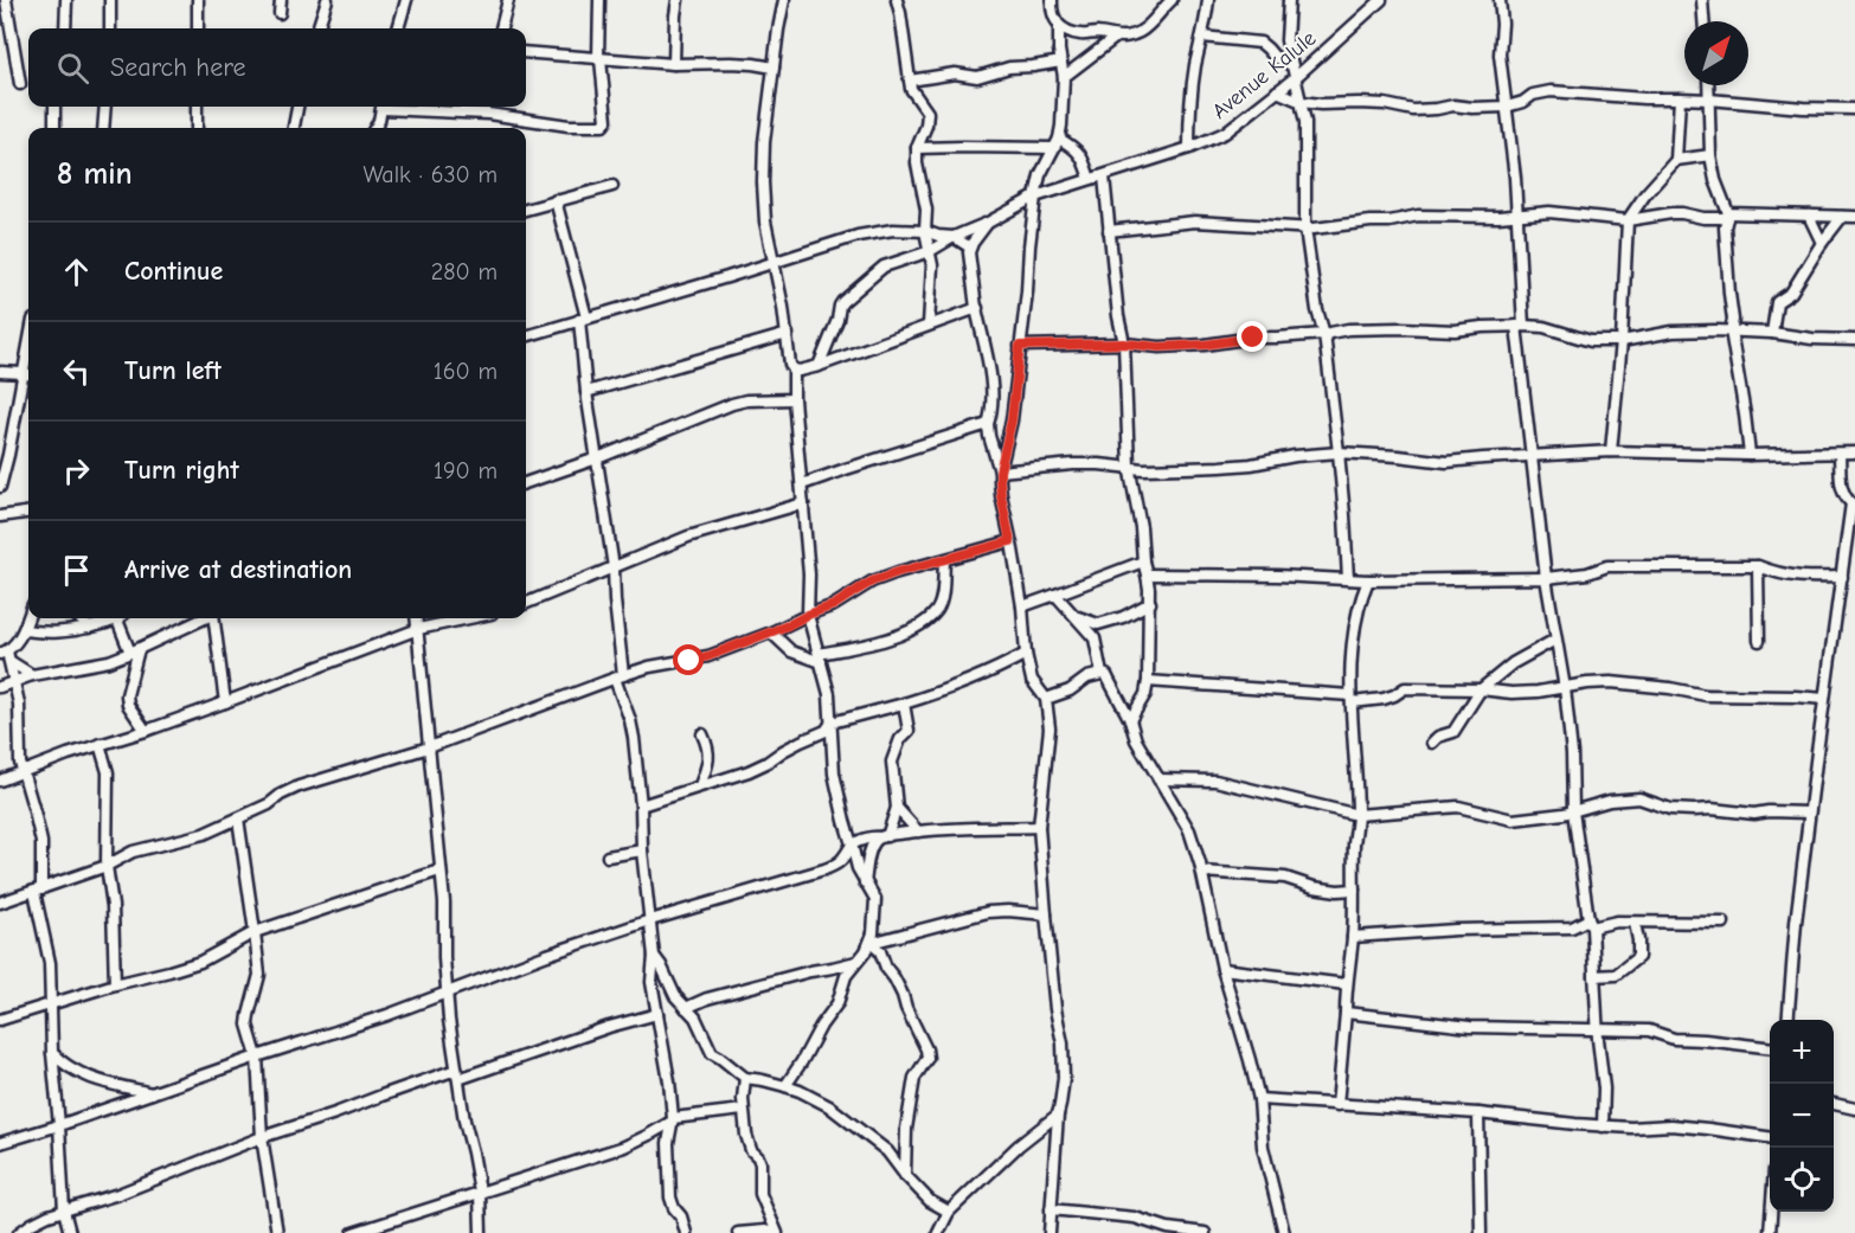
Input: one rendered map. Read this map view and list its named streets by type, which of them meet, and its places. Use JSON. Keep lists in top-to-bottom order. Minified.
{"streets":{"street":["Avenue Kalule"]},"north":"top right","page":{"search":"Search here","heading":["8 min","Walk · 630 m"],"list":[["Continue","280 m"],["Turn left","160 m"],["Turn right","190 m"],"Arrive at destination"],"map_buttons":["+","−"]}}
